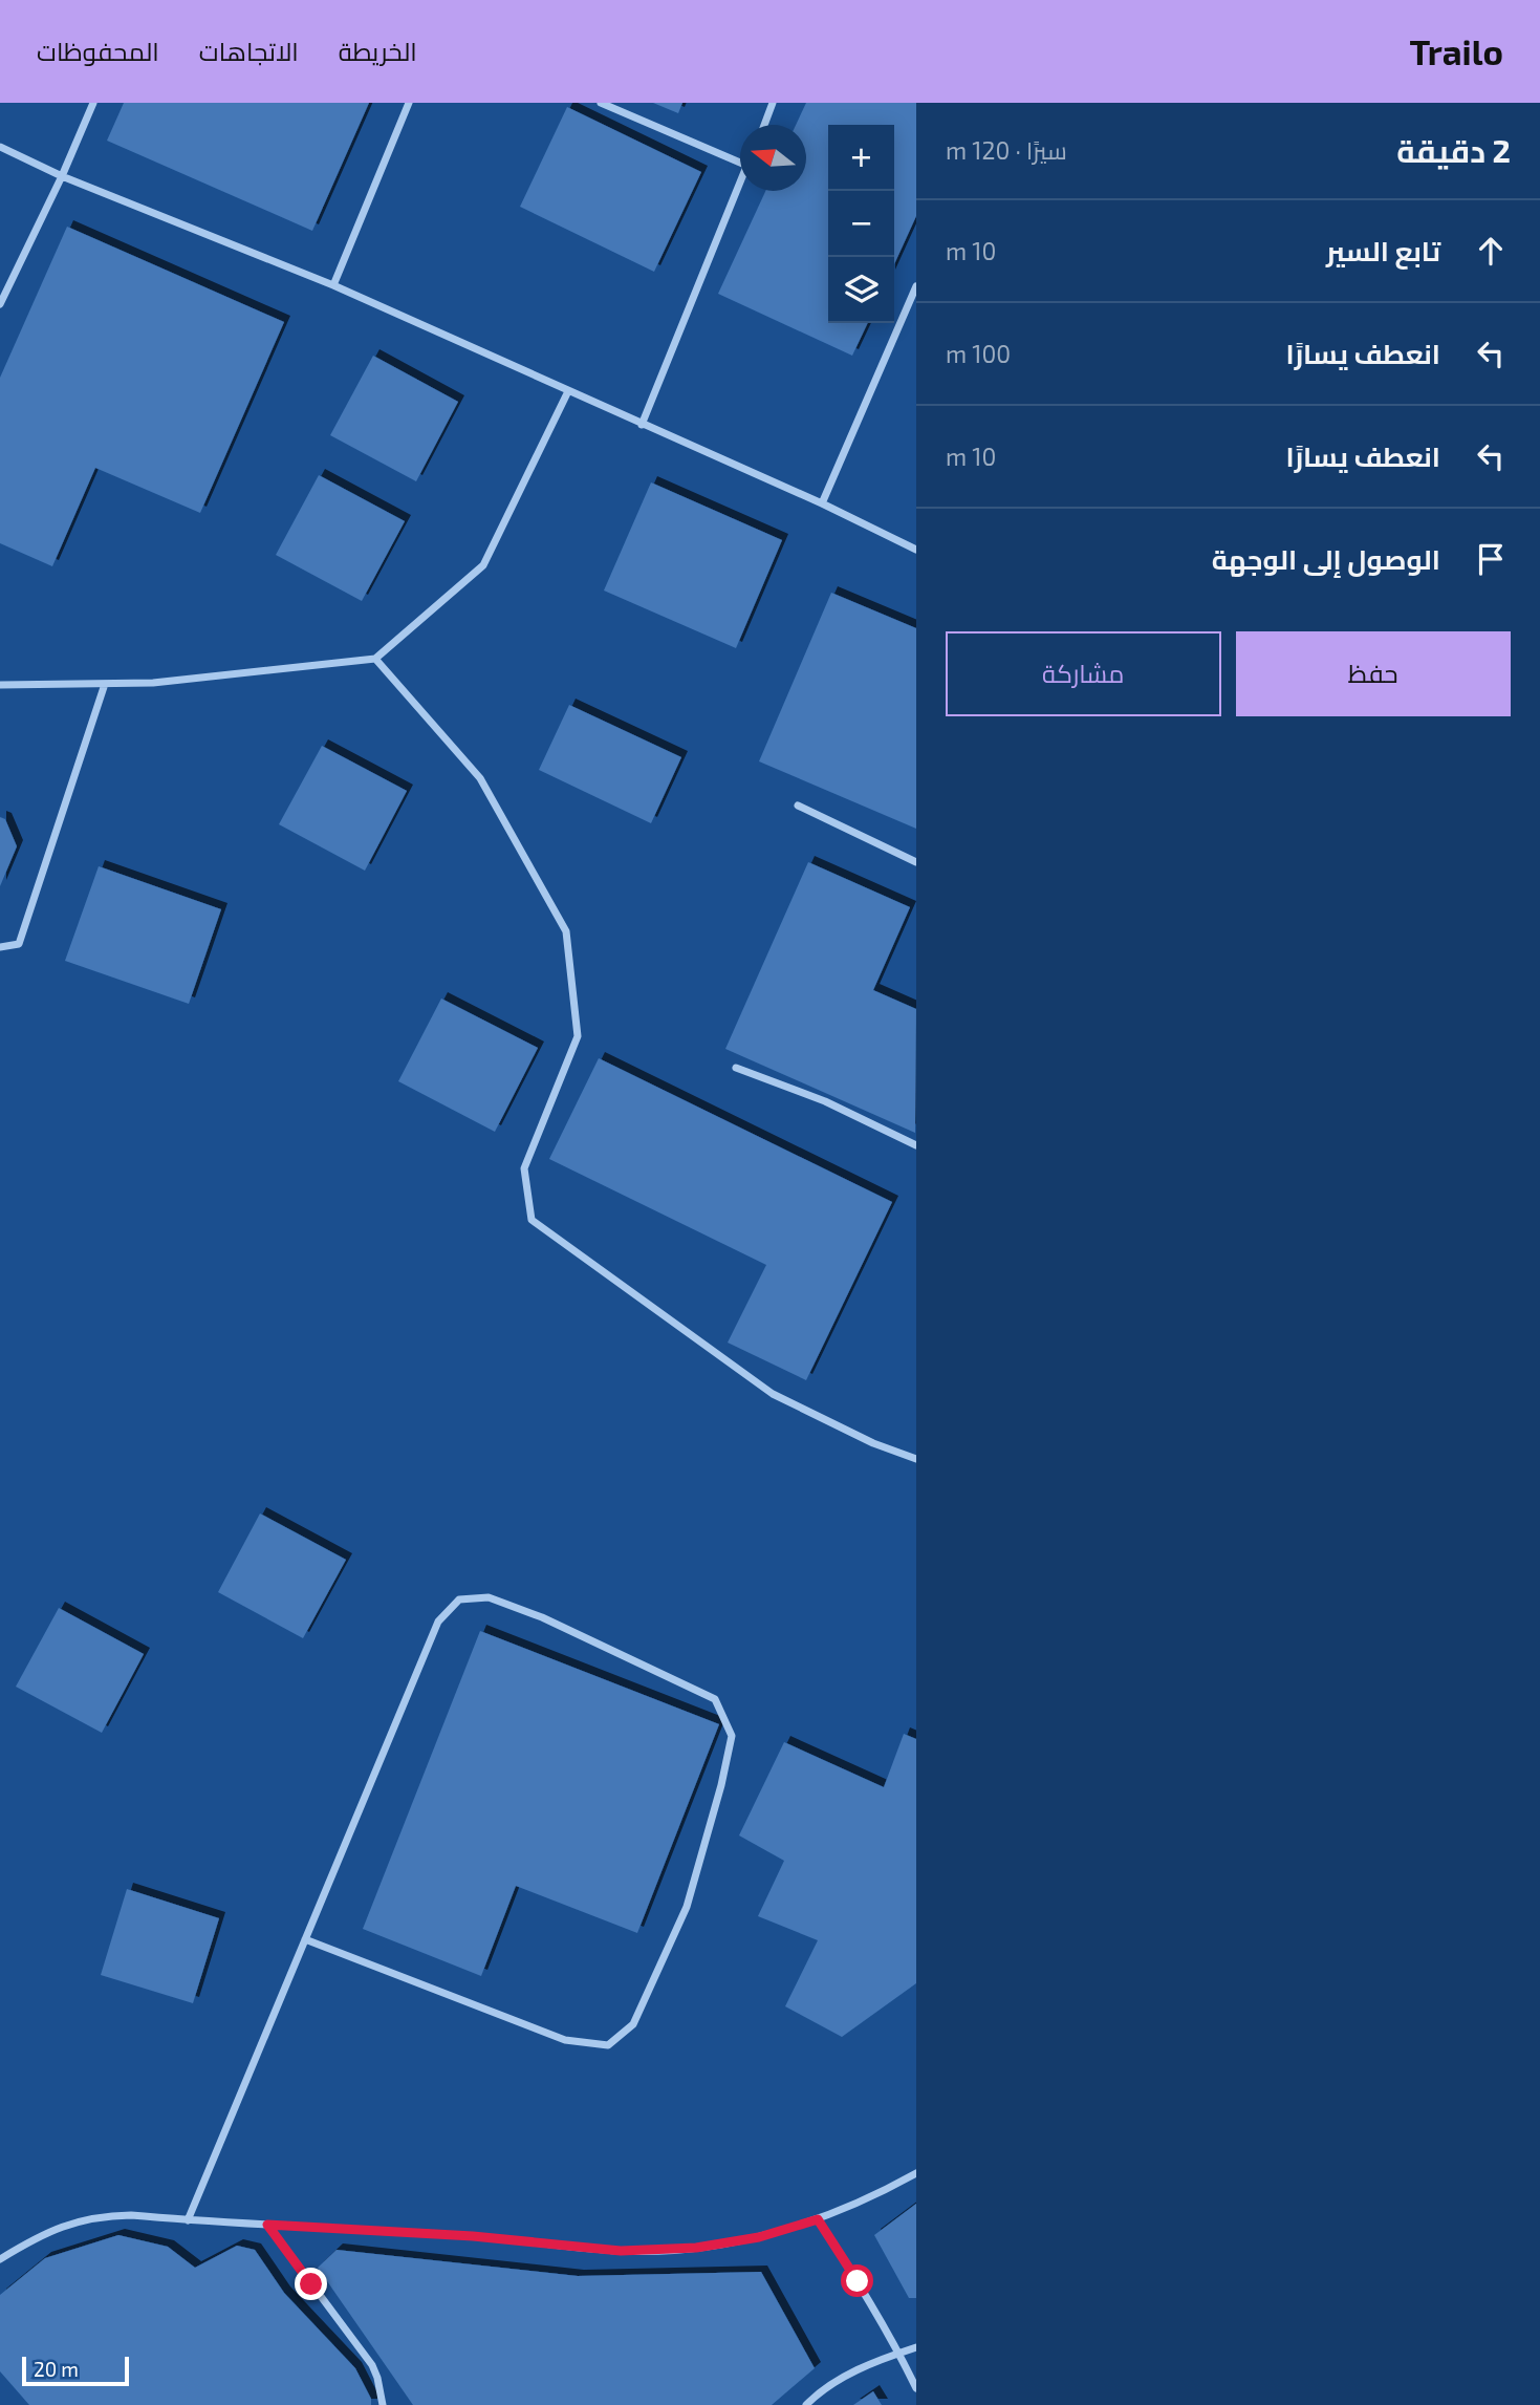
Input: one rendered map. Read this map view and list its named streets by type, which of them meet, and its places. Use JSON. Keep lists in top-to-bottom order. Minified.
{"scale_bar":"20 m","north":"left","page":{"header":"Trailo","nav":["الخريطة","الاتجاهات","المحفوظات"],"heading":["2 دقيقة","سيرًا · 120 m"],"map_buttons":["+","−"],"list":[["تابع السير","10 m"],["انعطف يسارًا","100 m"],["انعطف يسارًا","10 m"],"الوصول إلى الوجهة"],"buttons":["حفظ","مشاركة"],"scale":"20 m"}}
